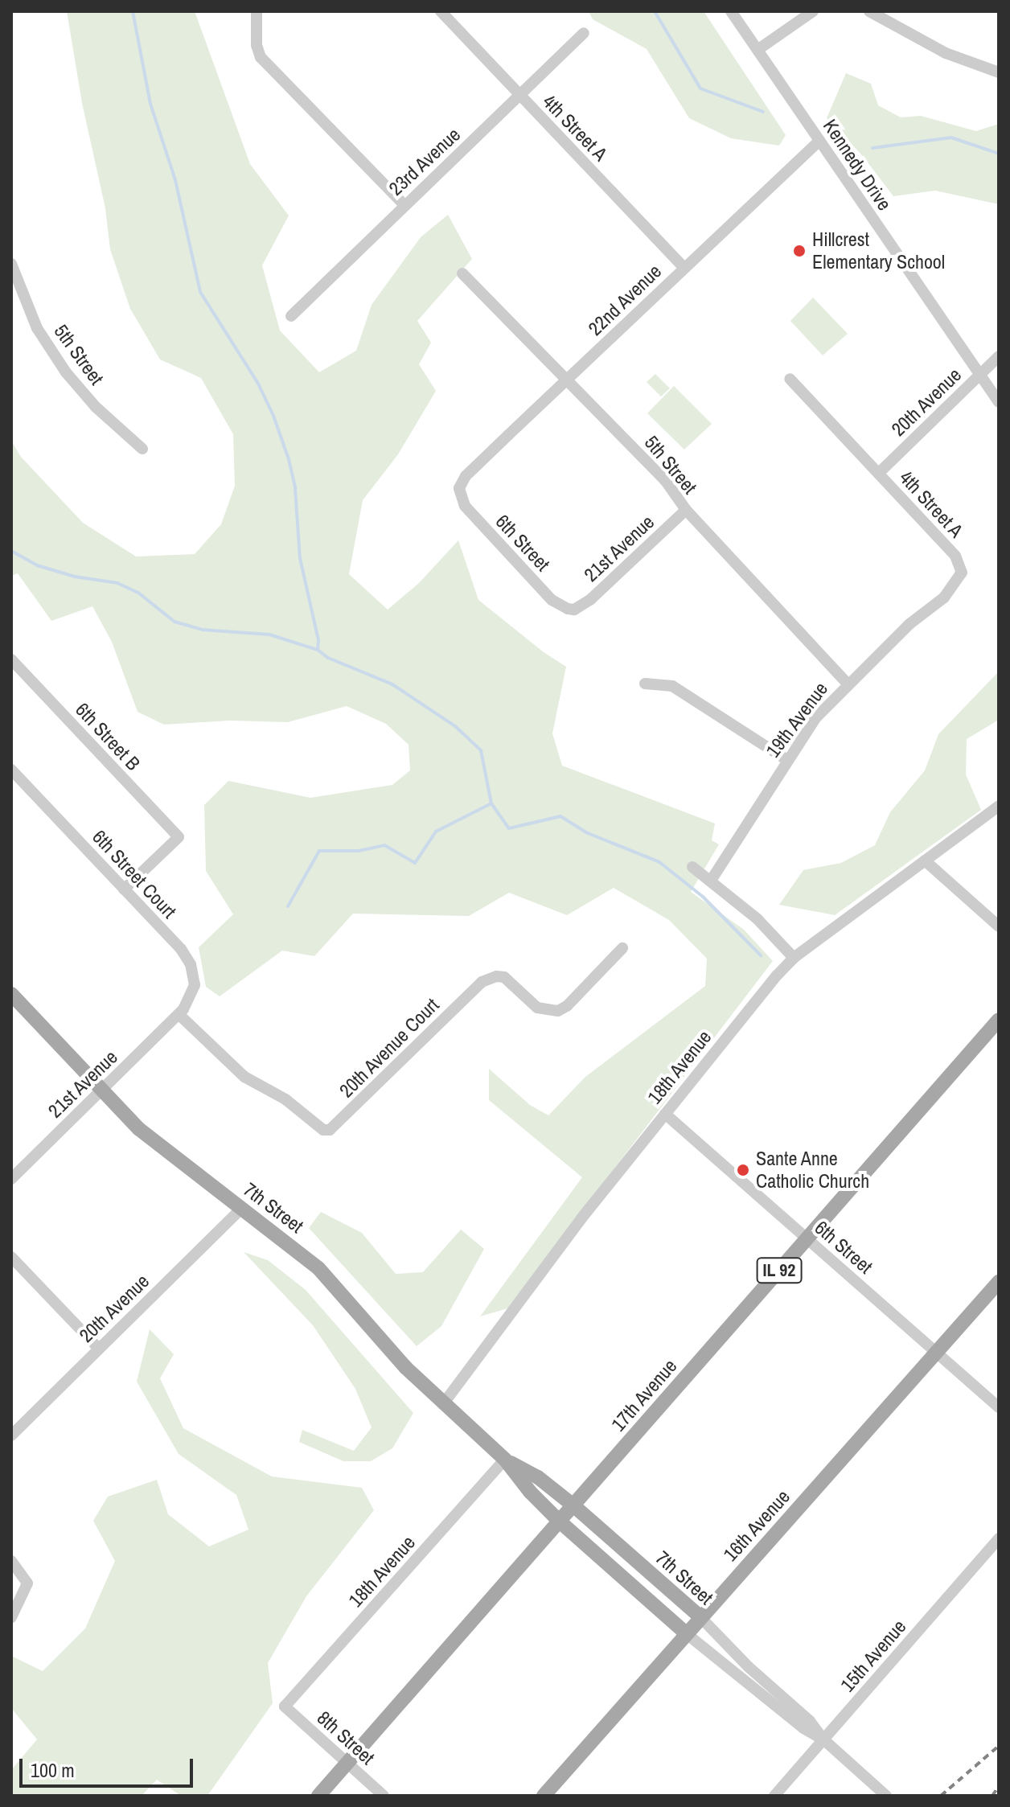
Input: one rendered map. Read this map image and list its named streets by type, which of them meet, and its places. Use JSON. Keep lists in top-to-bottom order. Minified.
{"streets":{"main road":["7th Street","IL 92","17th Avenue","16th Avenue"],"street":["4th Street A","23rd Avenue","Kennedy Drive","22nd Avenue","5th Street","20th Avenue","6th Street","21st Avenue","19th Avenue","6th Street B","6th Street Court","20th Avenue Court","18th Avenue","15th Avenue","8th Street"]},"crossings":[["4th Street A","23rd Avenue"],["4th Street A","22nd Avenue"],["4th Street A","20th Avenue"],["4th Street A","19th Avenue"],["Kennedy Drive","22nd Avenue"],["Kennedy Drive","20th Avenue"],["22nd Avenue","5th Street"],["22nd Avenue","6th Street"],["5th Street","21st Avenue"],["5th Street","19th Avenue"],["20th Avenue","7th Street"],["6th Street","21st Avenue"],["6th Street","18th Avenue"],["6th Street","17th Avenue"],["6th Street","16th Avenue"],["21st Avenue","6th Street Court"],["21st Avenue","20th Avenue Court"],["21st Avenue","7th Street"],["6th Street B","6th Street Court"],["6th Street Court","20th Avenue Court"],["18th Avenue","7th Street"],["18th Avenue","8th Street"],["7th Street","17th Avenue"],["7th Street","16th Avenue"],["7th Street","15th Avenue"],["17th Avenue","8th Street"]],"places":["Hillcrest Elementary School","Sante Anne Catholic Church"],"scale_bar":"100 m"}
